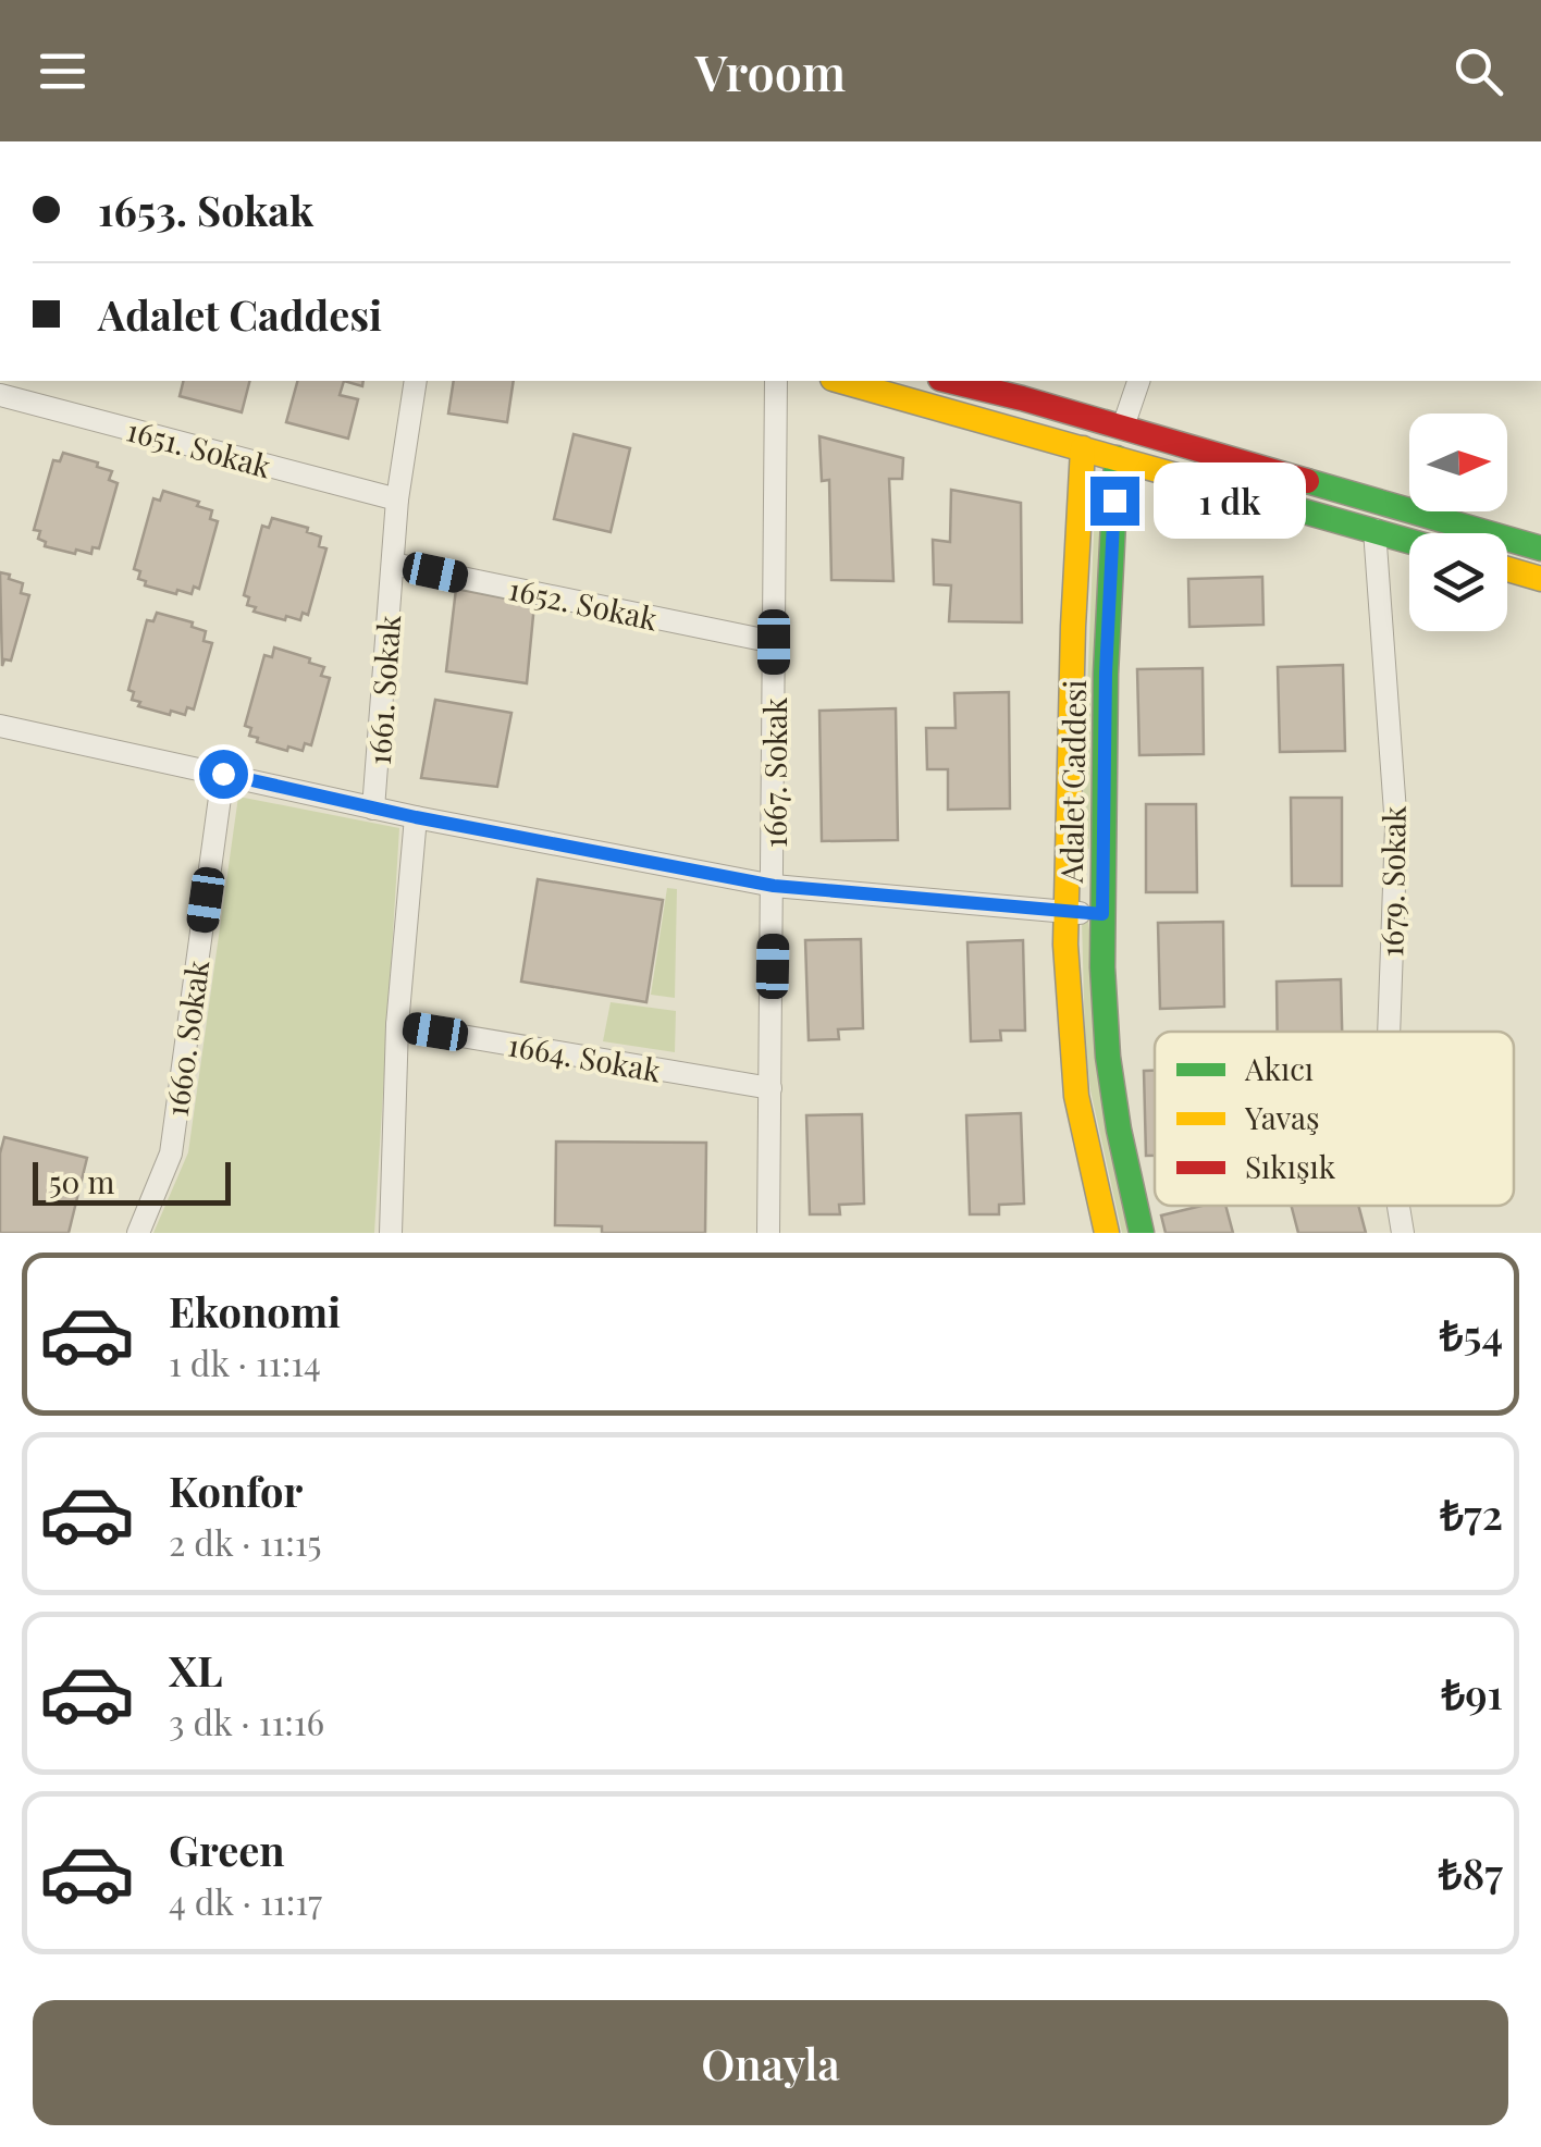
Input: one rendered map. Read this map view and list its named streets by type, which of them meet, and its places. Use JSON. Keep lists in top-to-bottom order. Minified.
{"streets":{"street":["1651. Sokak","1652. Sokak","1661. Sokak","1667. Sokak","Adalet Caddesi","1679. Sokak","1660. Sokak","1664. Sokak"]},"crossings":[["1651. Sokak","1661. Sokak"],["1652. Sokak","1661. Sokak"],["1652. Sokak","1667. Sokak"],["1667. Sokak","1664. Sokak"]],"legend":["Akıcı","Yavaş","Sıkışık"],"scale_bar":"50 m","north":"right","page":{"header":"Vroom","banner":["1653. Sokak","Adalet Caddesi"],"bubble":"1 dk","scale":"50 m","list":[{"name":"Ekonomi","note":"1 dk · 11:14","value":"₺54"},{"name":"Konfor","note":"2 dk · 11:15","value":"₺72"},{"name":"XL","note":"3 dk · 11:16","value":"₺91"},{"name":"Green","note":"4 dk · 11:17","value":"₺87"}],"buttons":"Onayla"}}
